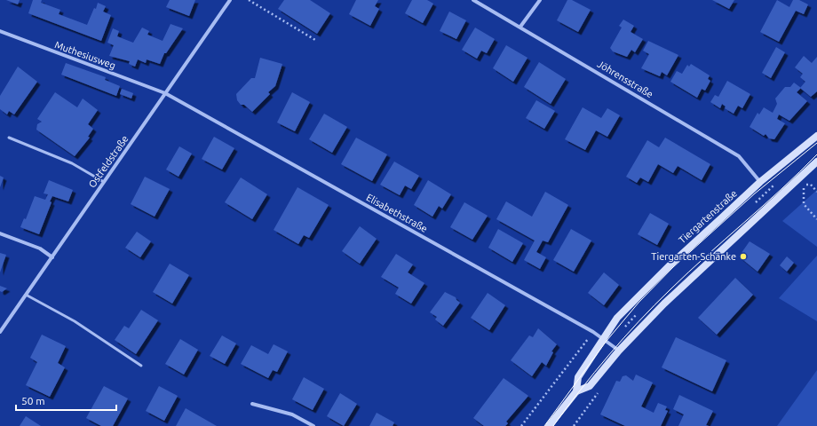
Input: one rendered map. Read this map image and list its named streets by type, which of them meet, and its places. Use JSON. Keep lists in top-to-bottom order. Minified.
{"streets":{"main road":["Tiergartenstraße"],"street":["Muthesiusweg","Jöhrensstraße","Ostfeldstraße","Elisabethstraße"]},"crossings":[["Muthesiusweg","Ostfeldstraße"],["Muthesiusweg","Elisabethstraße"],["Jöhrensstraße","Tiergartenstraße"],["Ostfeldstraße","Elisabethstraße"],["Elisabethstraße","Tiergartenstraße"]],"places":["Tiergarten-Schänke"],"scale_bar":"50 m"}
